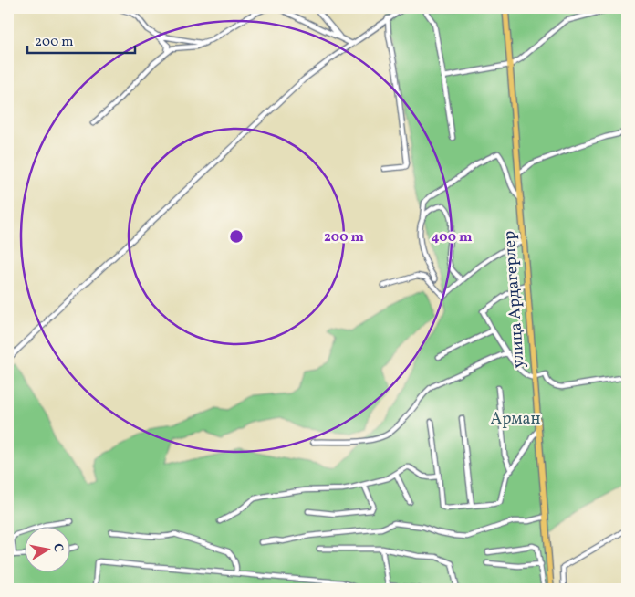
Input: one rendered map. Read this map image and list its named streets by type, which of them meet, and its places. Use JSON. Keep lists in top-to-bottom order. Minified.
{"streets":{"main road":["улица Ардагерлер"]},"parks":["Арман"],"scale_bar":"200 m","north":"right","rings":["200 m","400 m"]}
